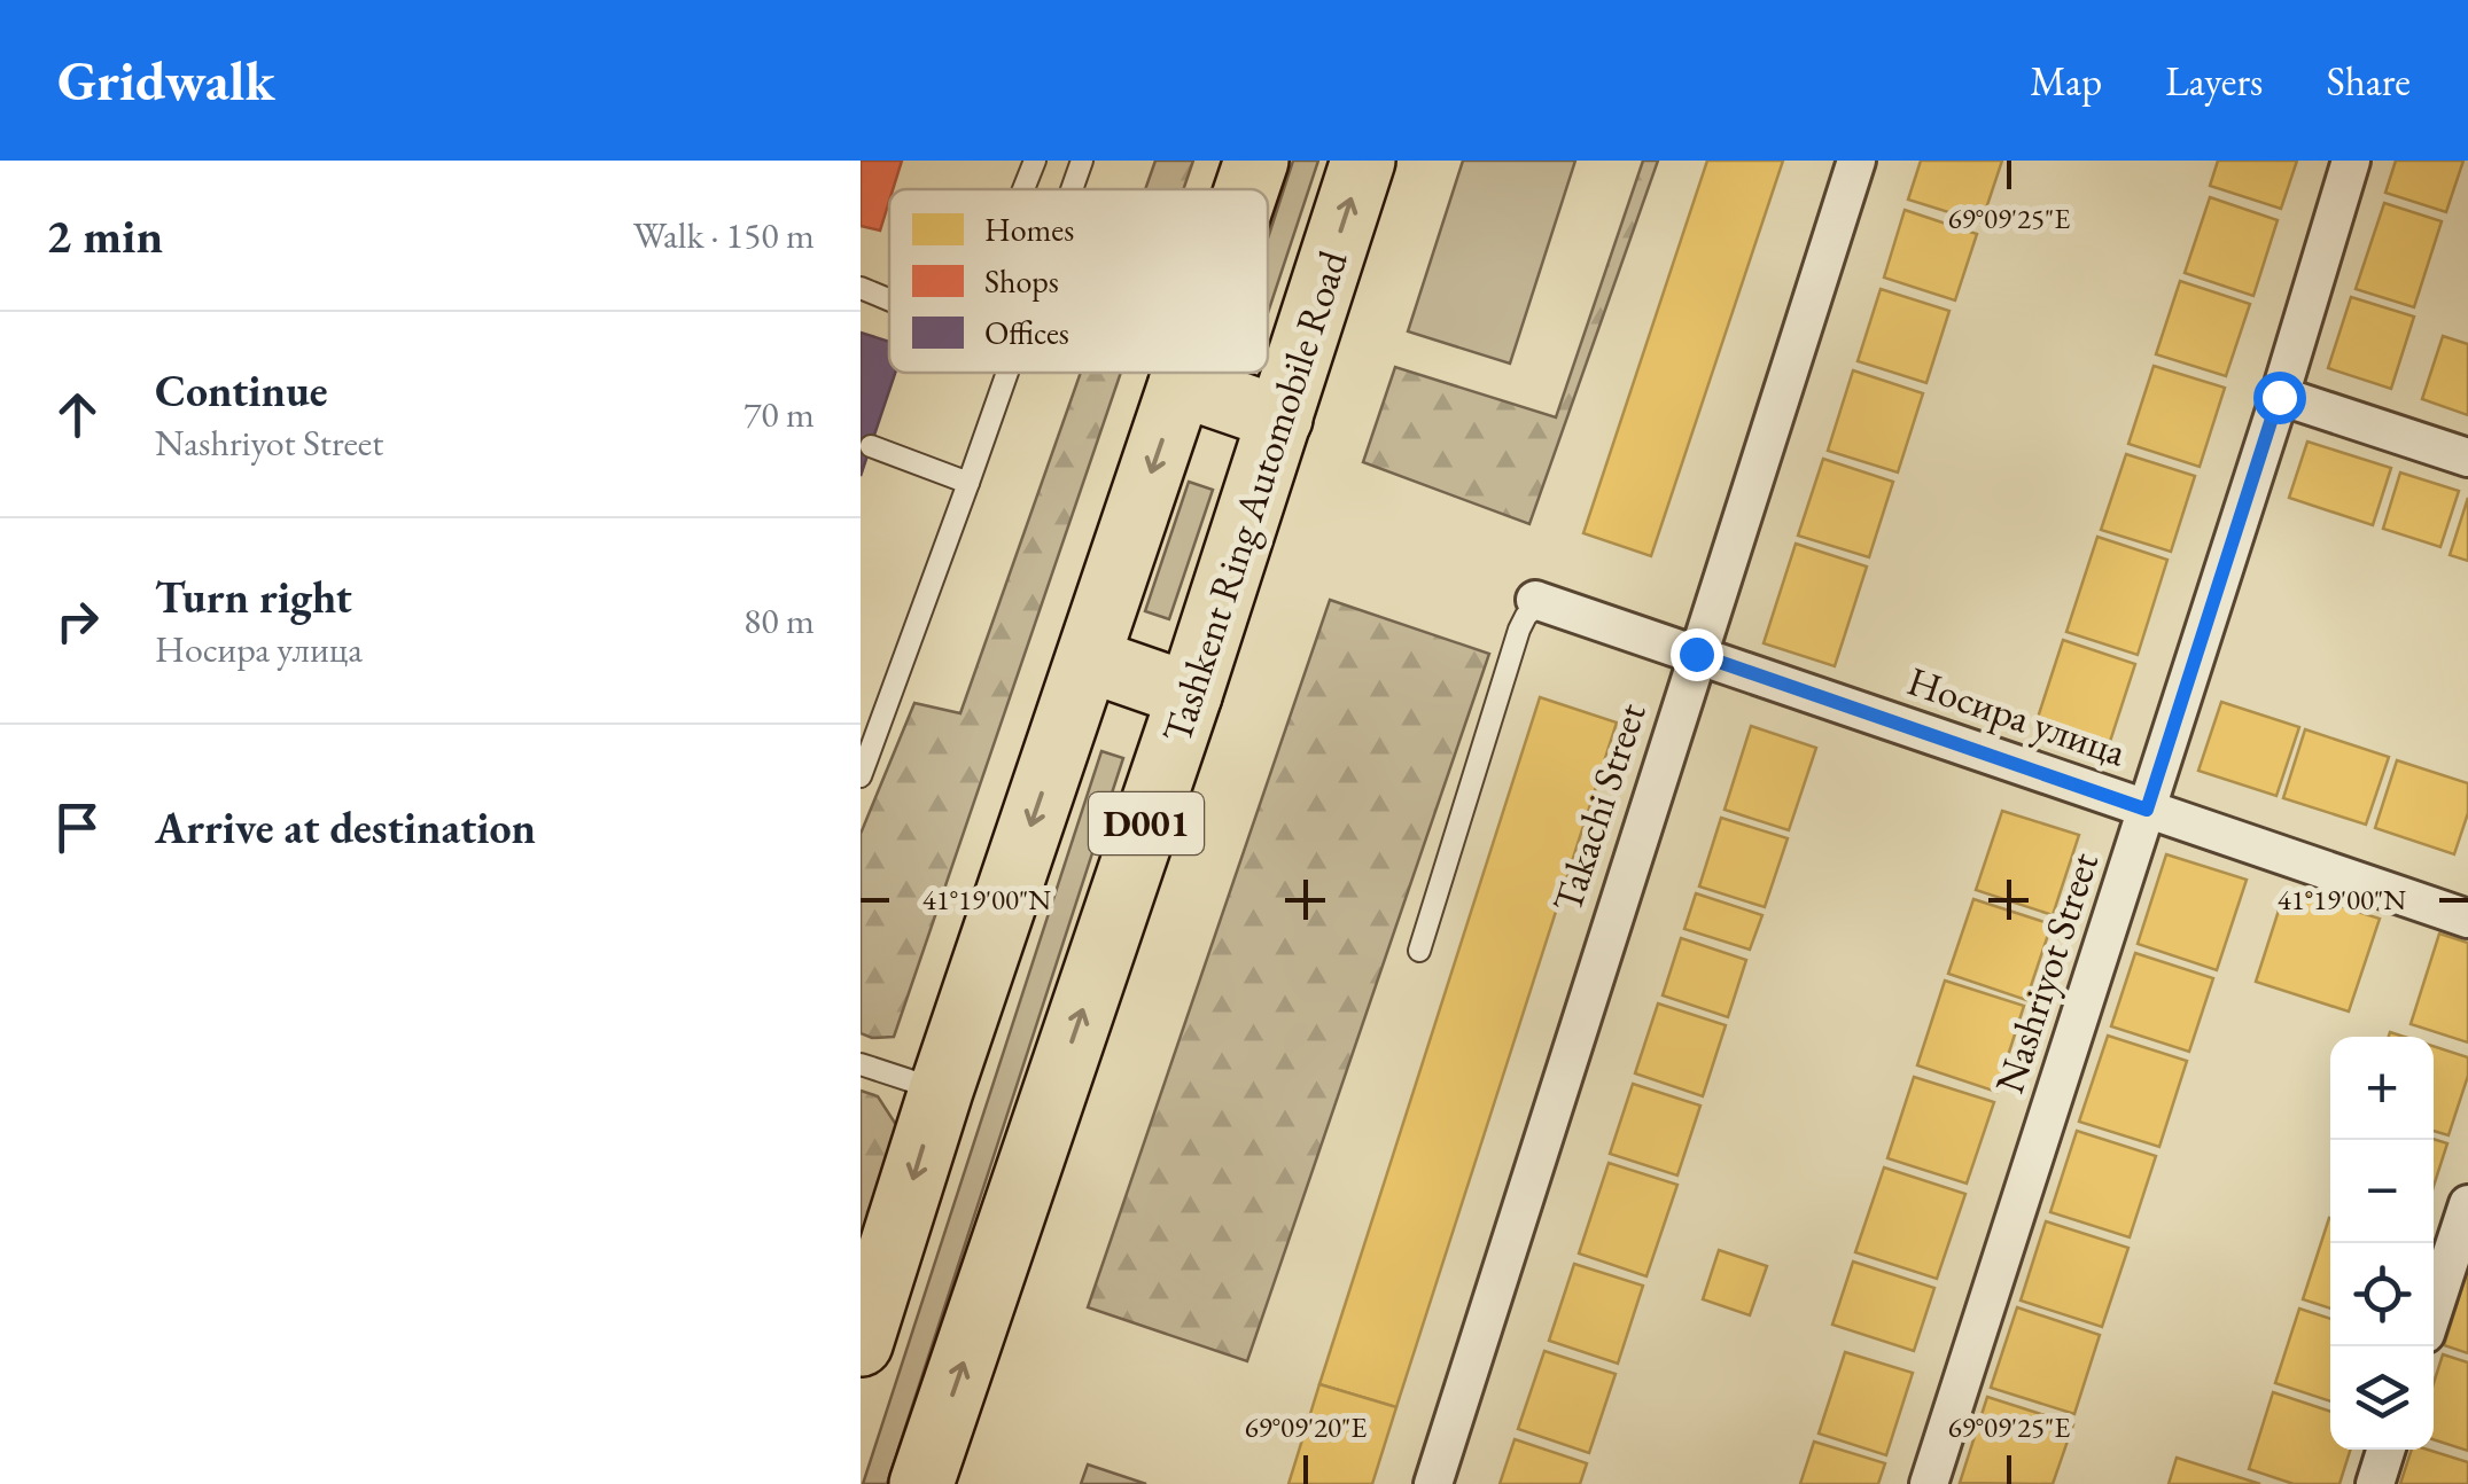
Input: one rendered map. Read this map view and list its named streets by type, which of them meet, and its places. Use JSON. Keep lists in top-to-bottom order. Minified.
{"streets":{"highway":["Tashkent Ring Automobile Road","D001"],"street":["Носира улица","Takachi Street","Nashriyot Street"]},"crossings":[["Носира улица","Takachi Street"],["Носира улица","Nashriyot Street"]],"legend":["Homes","Shops","Offices"],"page":{"header":"Gridwalk","nav":["Map","Layers","Share"],"heading":["2 min","Walk · 150 m"],"list":[["Continue","Nashriyot Street","70 m"],["Turn right","Носира улица","80 m"],"Arrive at destination"],"map_buttons":["+","−"]},"coordinates":["69°09'25\"E","41°19'00\"N","69°09'20\"E"]}
